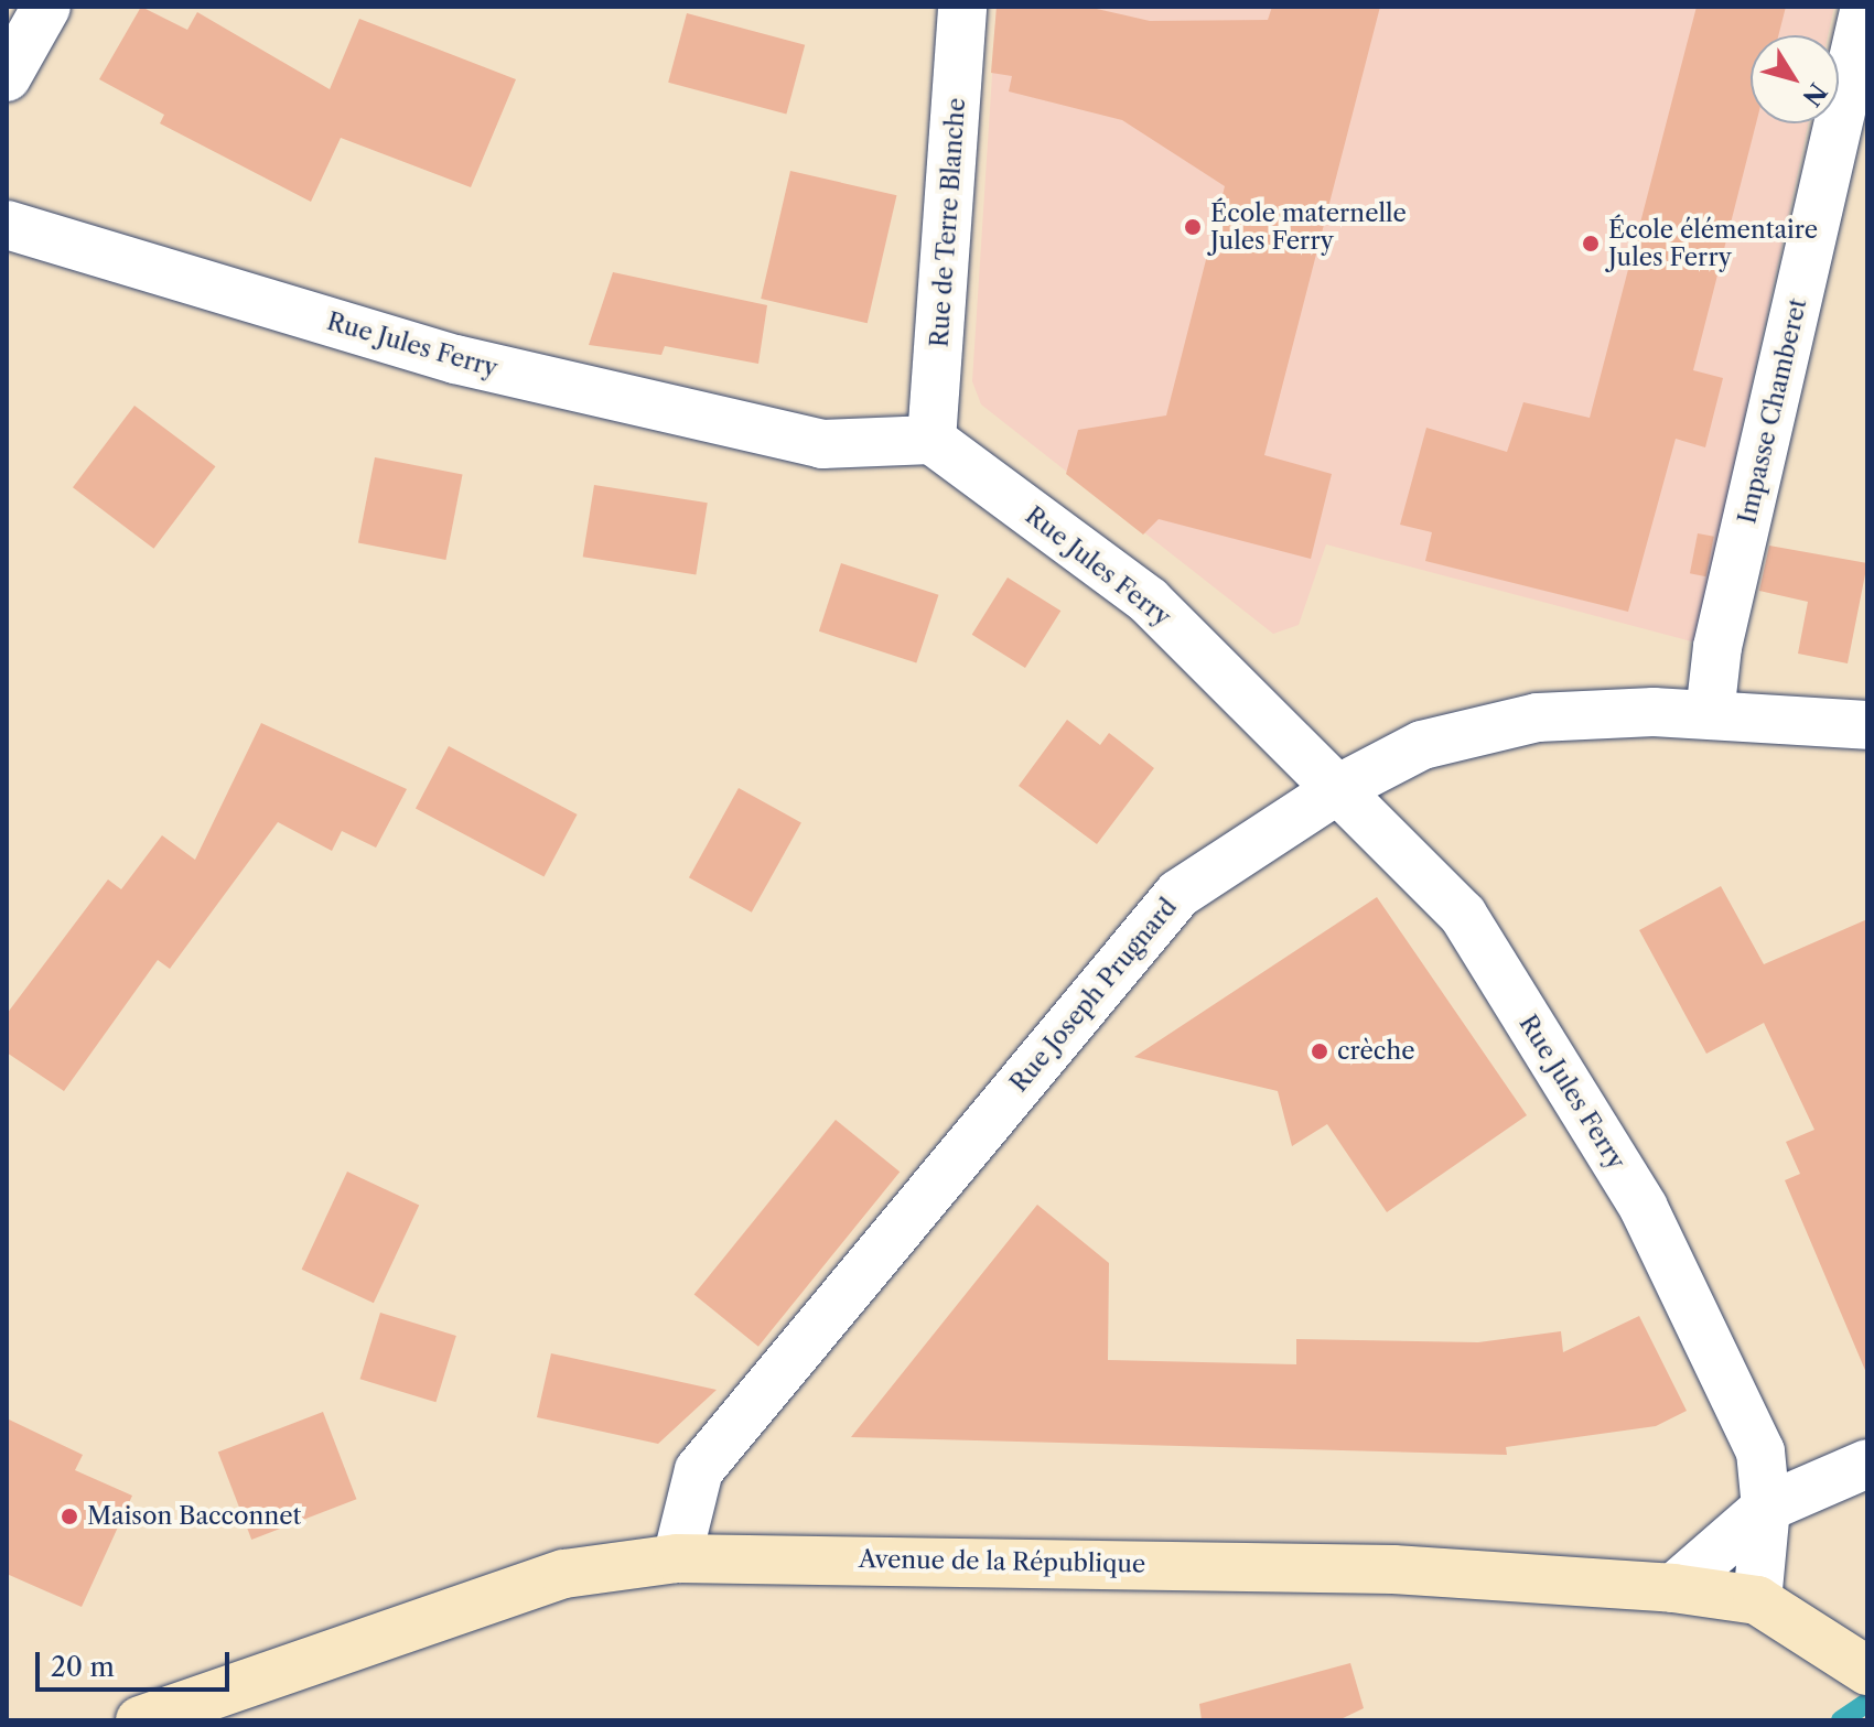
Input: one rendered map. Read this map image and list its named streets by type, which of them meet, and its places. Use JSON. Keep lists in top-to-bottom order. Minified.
{"streets":{"street":["Rue de Terre Blanche","Rue Jules Ferry","Impasse Chamberet","Rue Joseph Prugnard","Avenue de la République"]},"crossings":[["Rue de Terre Blanche","Rue Jules Ferry"],["Rue Jules Ferry","Rue Joseph Prugnard"],["Rue Jules Ferry","Avenue de la République"],["Impasse Chamberet","Rue Joseph Prugnard"],["Rue Joseph Prugnard","Avenue de la République"]],"places":["École maternelle Jules Ferry","École élémentaire Jules Ferry","crèche","Maison Bacconnet"],"scale_bar":"20 m","north":"bottom right"}
